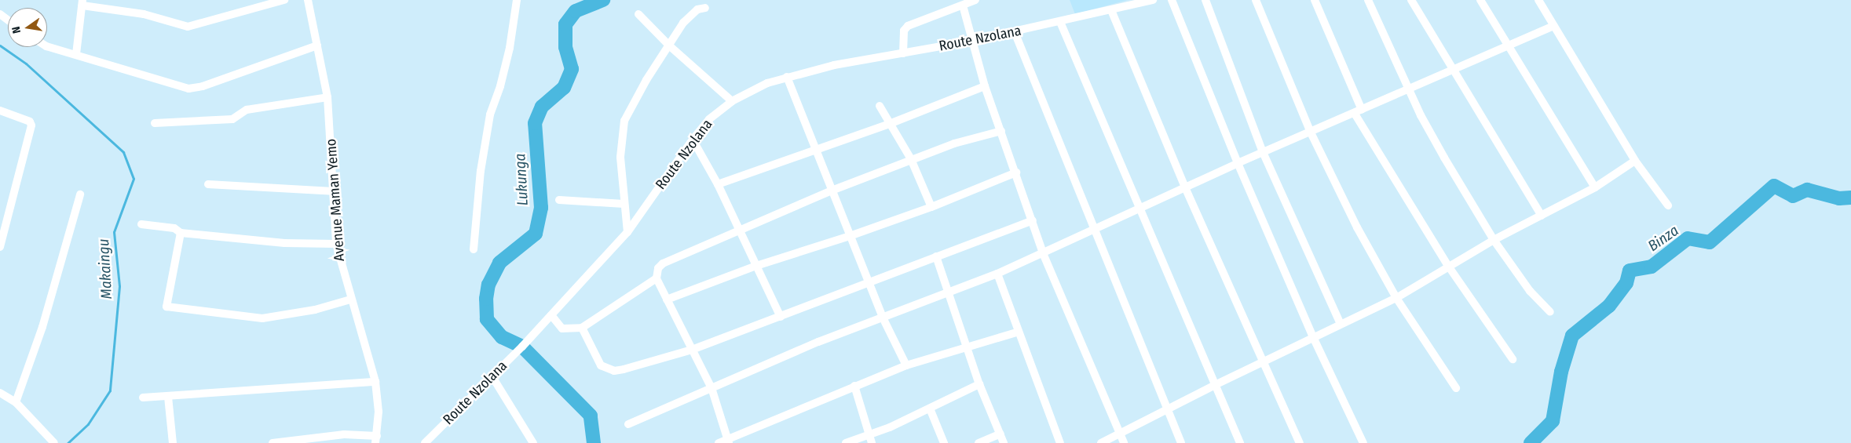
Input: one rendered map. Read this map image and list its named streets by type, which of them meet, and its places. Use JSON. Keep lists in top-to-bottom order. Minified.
{"streets":{"street":["Route Nzolana","Avenue Maman Yemo"]},"water":["Lukunga","Binza","Makaingu"],"north":"left"}
